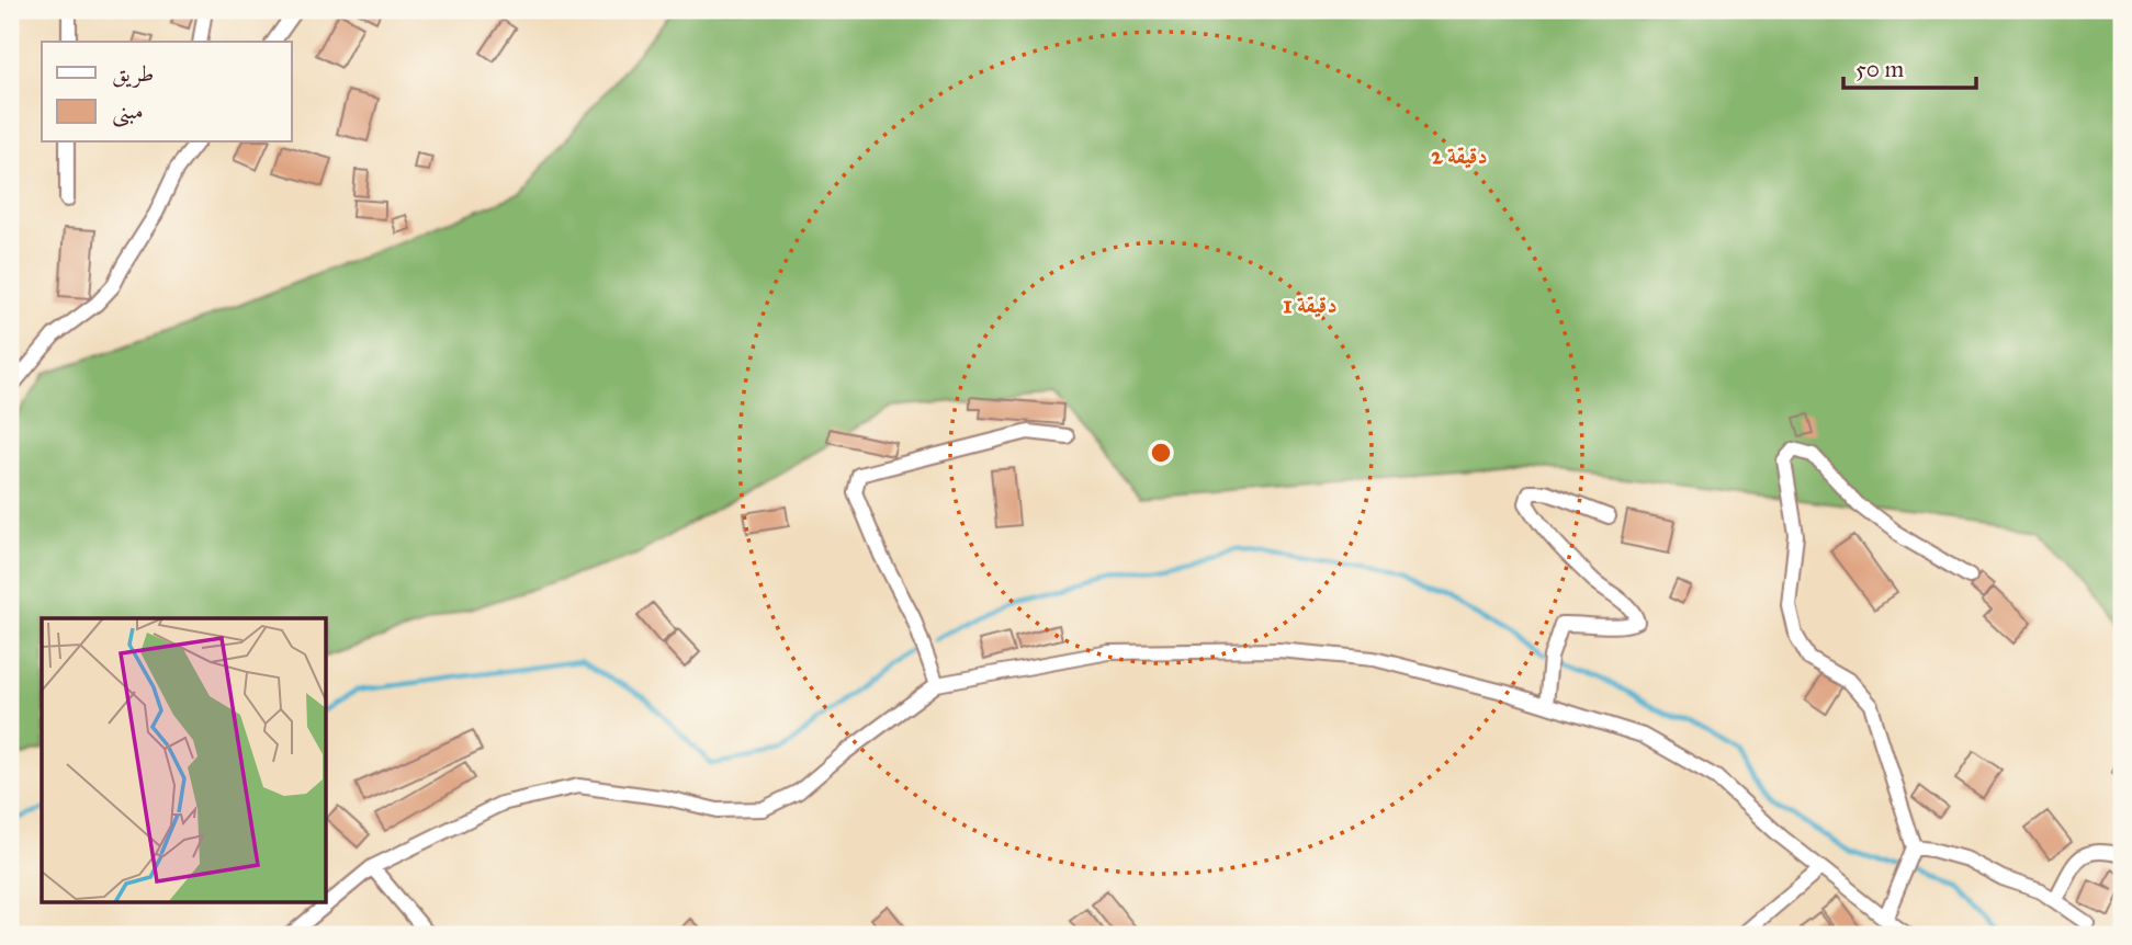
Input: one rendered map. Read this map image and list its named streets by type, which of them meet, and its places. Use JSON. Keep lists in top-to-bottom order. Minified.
{"legend":["طريق","مبنى"],"scale_bar":"50 m","rings":["2 دقيقة","1 دقيقة"]}
